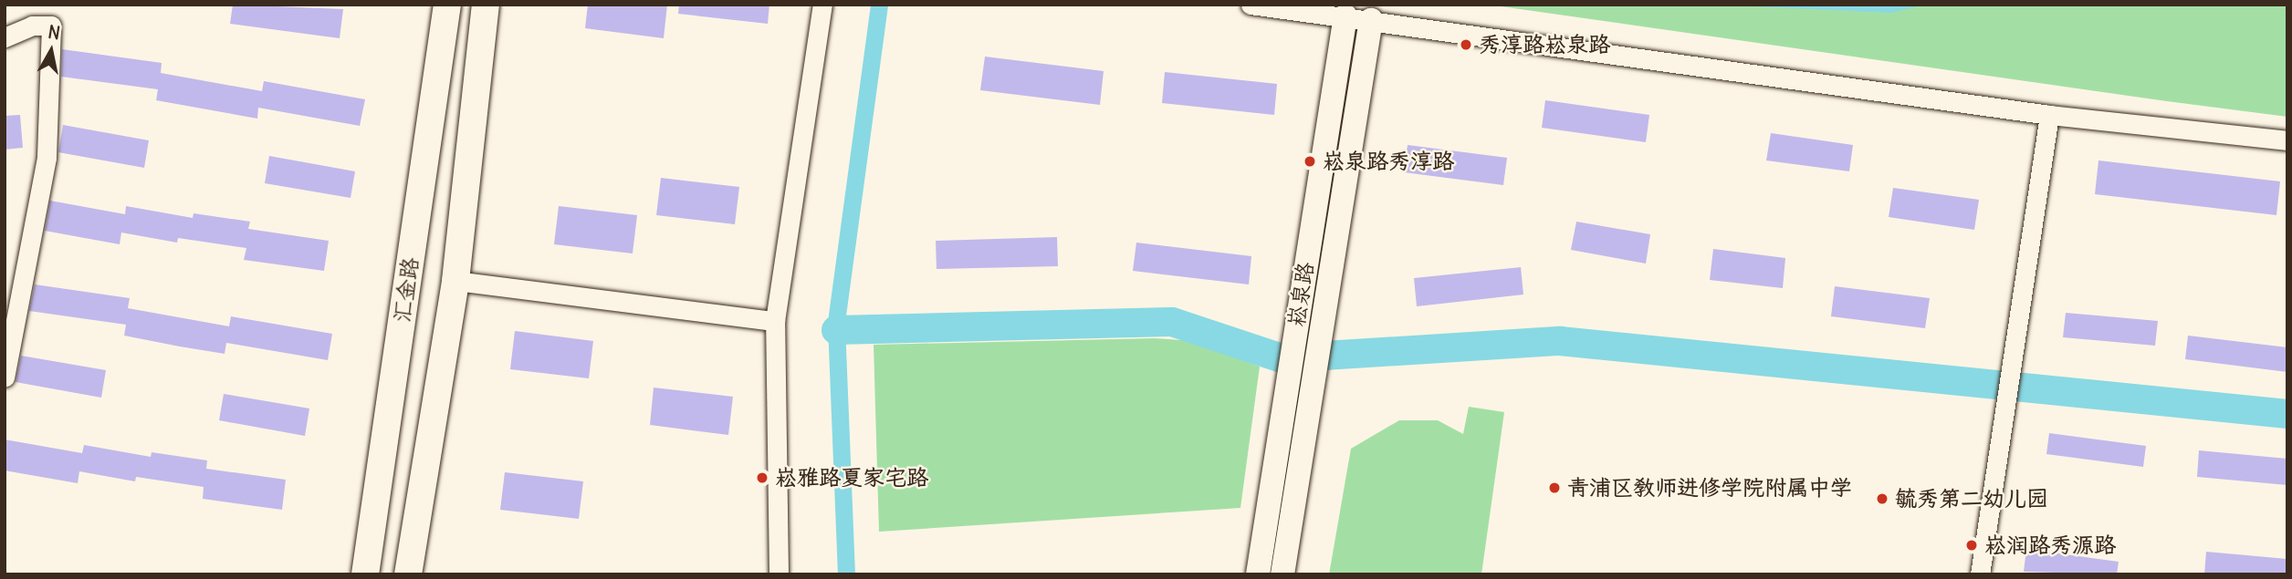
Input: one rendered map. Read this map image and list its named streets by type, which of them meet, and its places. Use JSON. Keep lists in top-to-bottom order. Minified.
{"streets":{"main road":["汇金路"],"street":["崧泉路"]},"places":["秀淳路崧泉路","崧泉路秀淳路","崧雅路夏家宅路","青浦区教师进修学院附属中学","毓秀第二幼儿园","崧润路秀源路"],"north":"top"}
